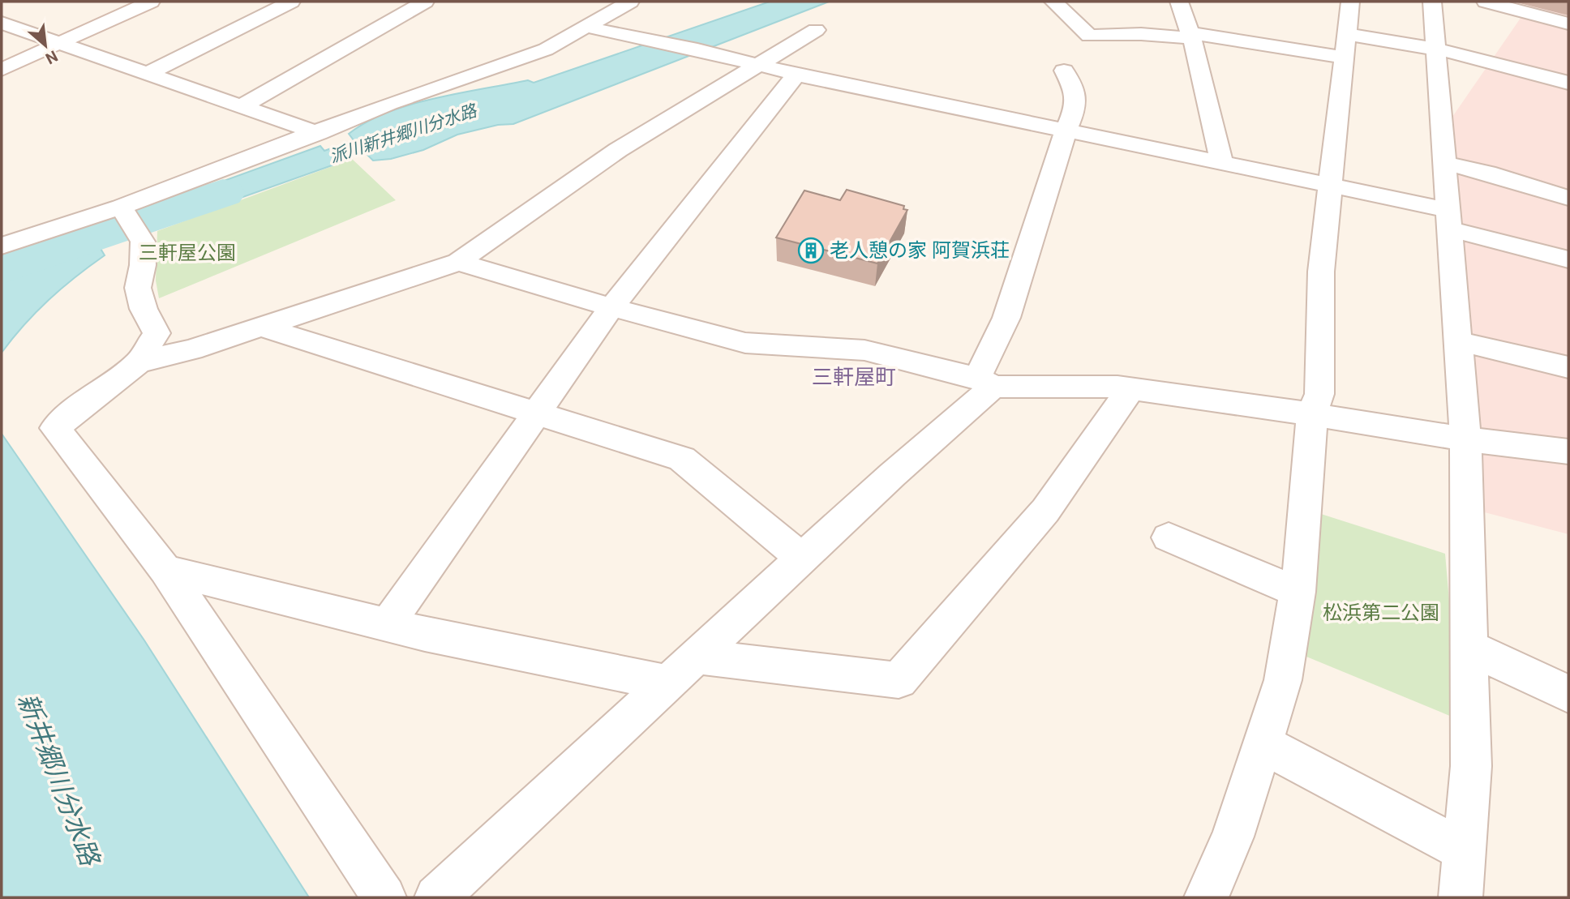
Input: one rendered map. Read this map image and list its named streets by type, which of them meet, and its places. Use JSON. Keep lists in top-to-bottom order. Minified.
{"districts":["三軒屋町"],"water":["派川新井郷川分水路","新井郷川分水路"],"parks":["三軒屋公園","松浜第二公園"],"places":{"building":["老人憩の家 阿賀浜荘"]},"north":"bottom right"}
